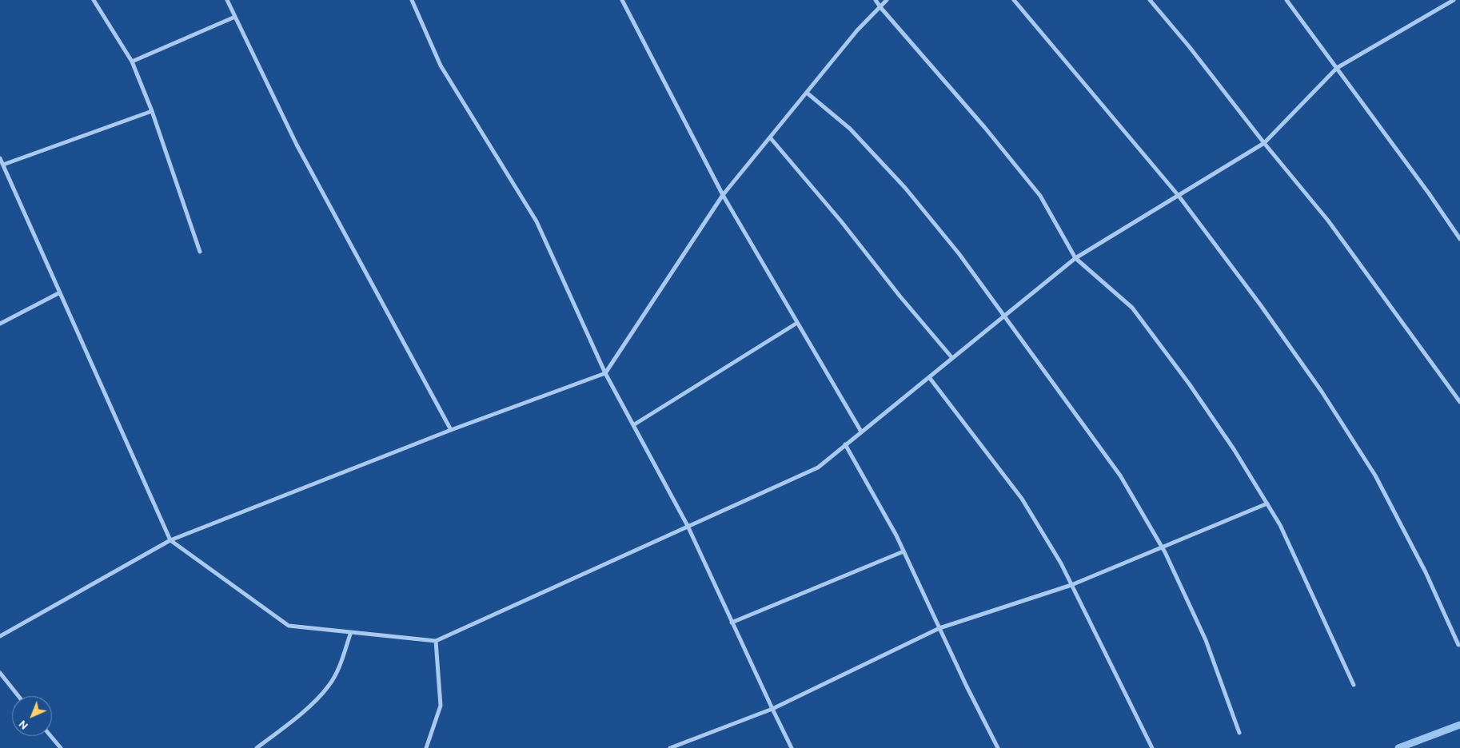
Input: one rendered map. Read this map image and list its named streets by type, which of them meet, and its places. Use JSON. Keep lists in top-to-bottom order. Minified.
{"north":"bottom left"}
